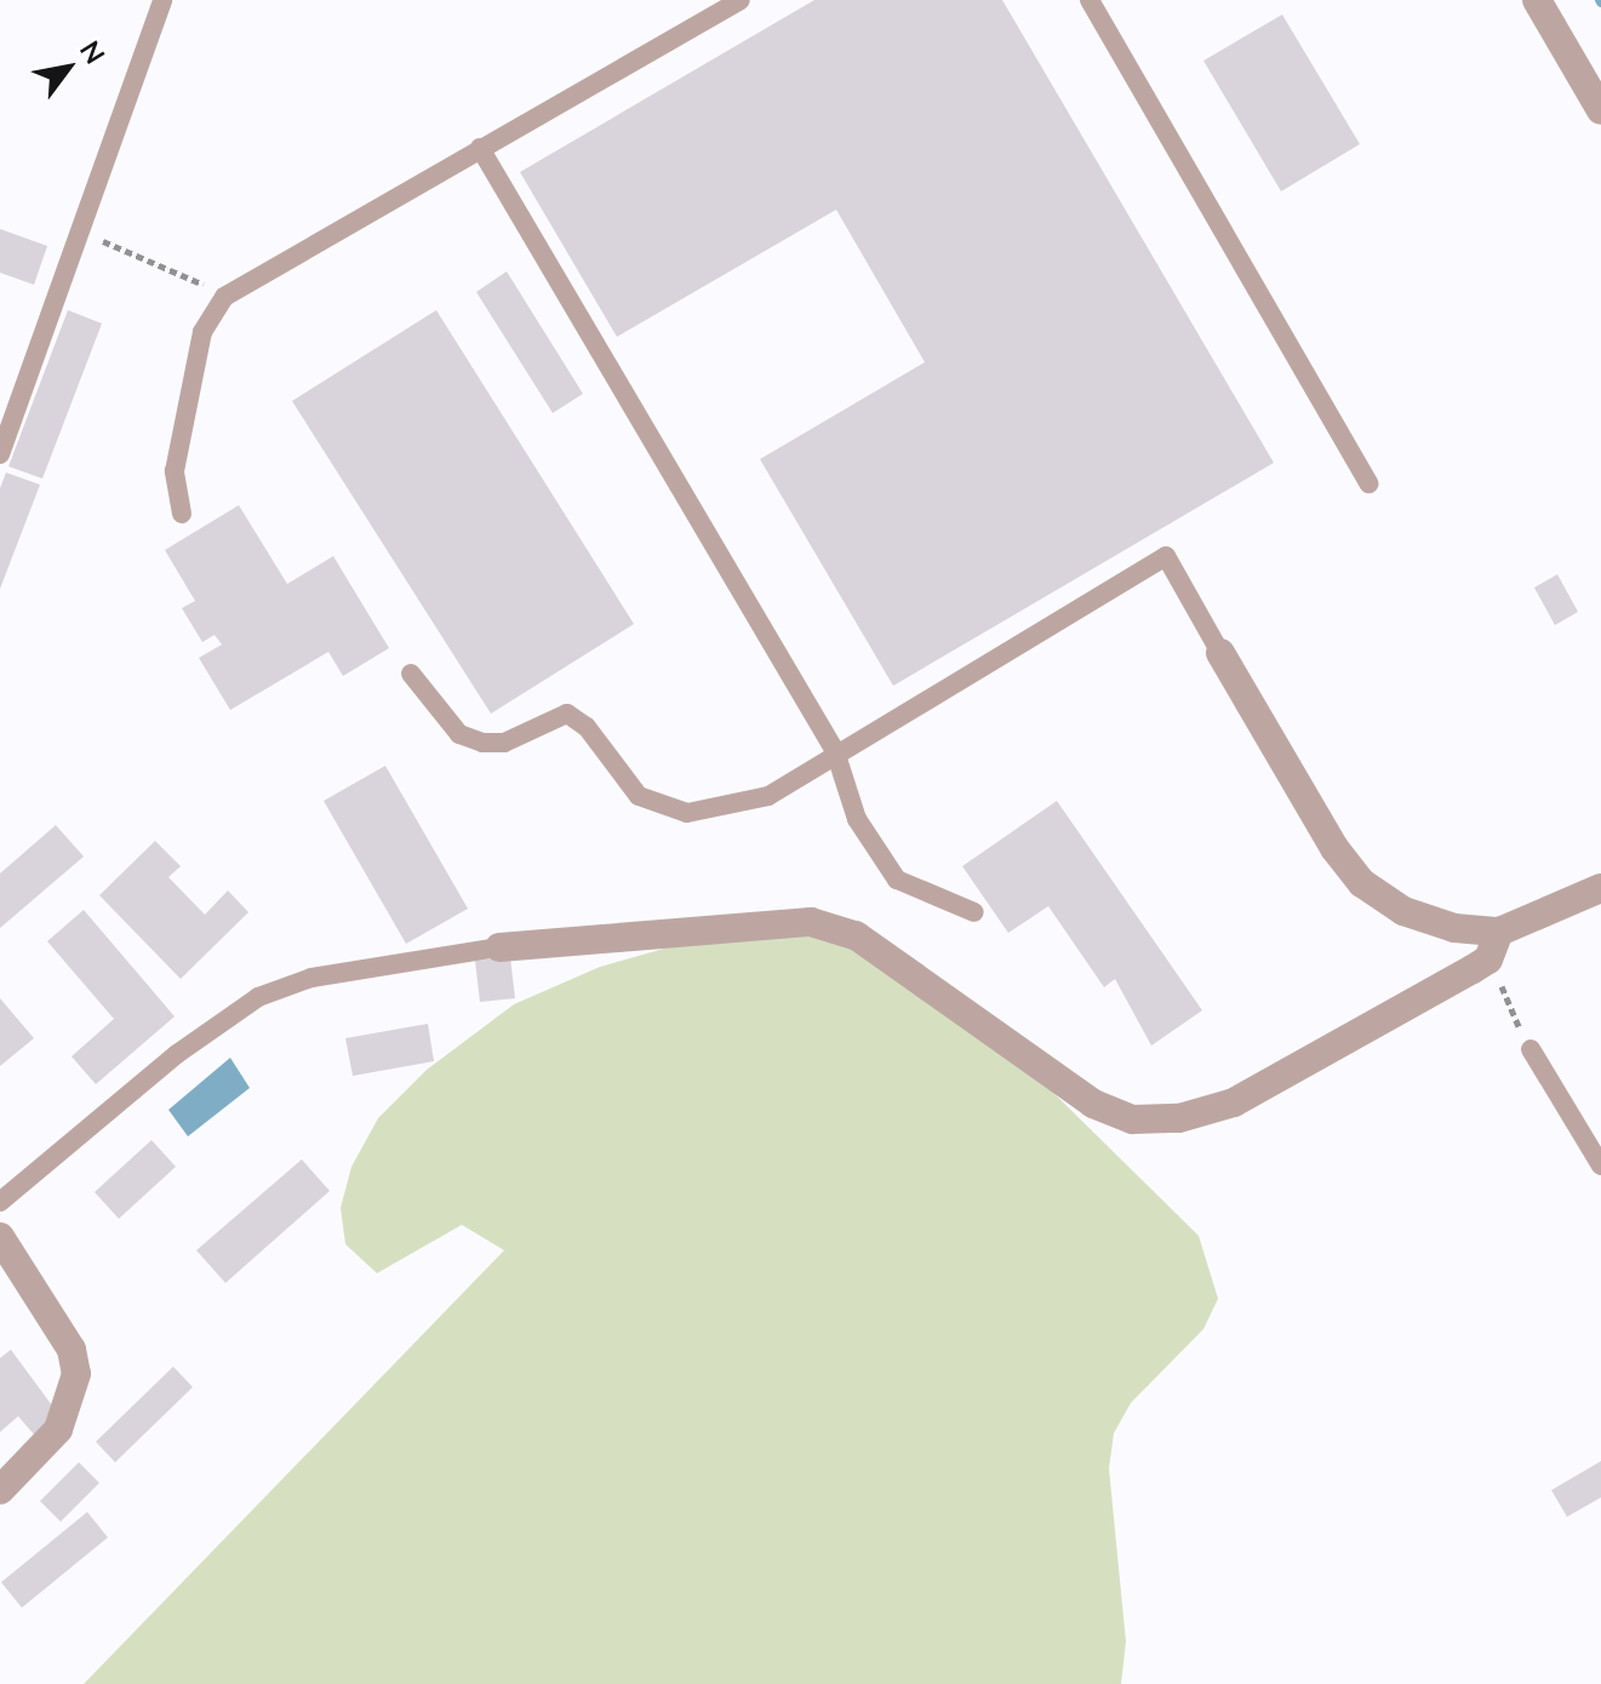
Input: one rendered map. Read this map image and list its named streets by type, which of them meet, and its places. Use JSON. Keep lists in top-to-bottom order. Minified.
{"north":"top right"}
